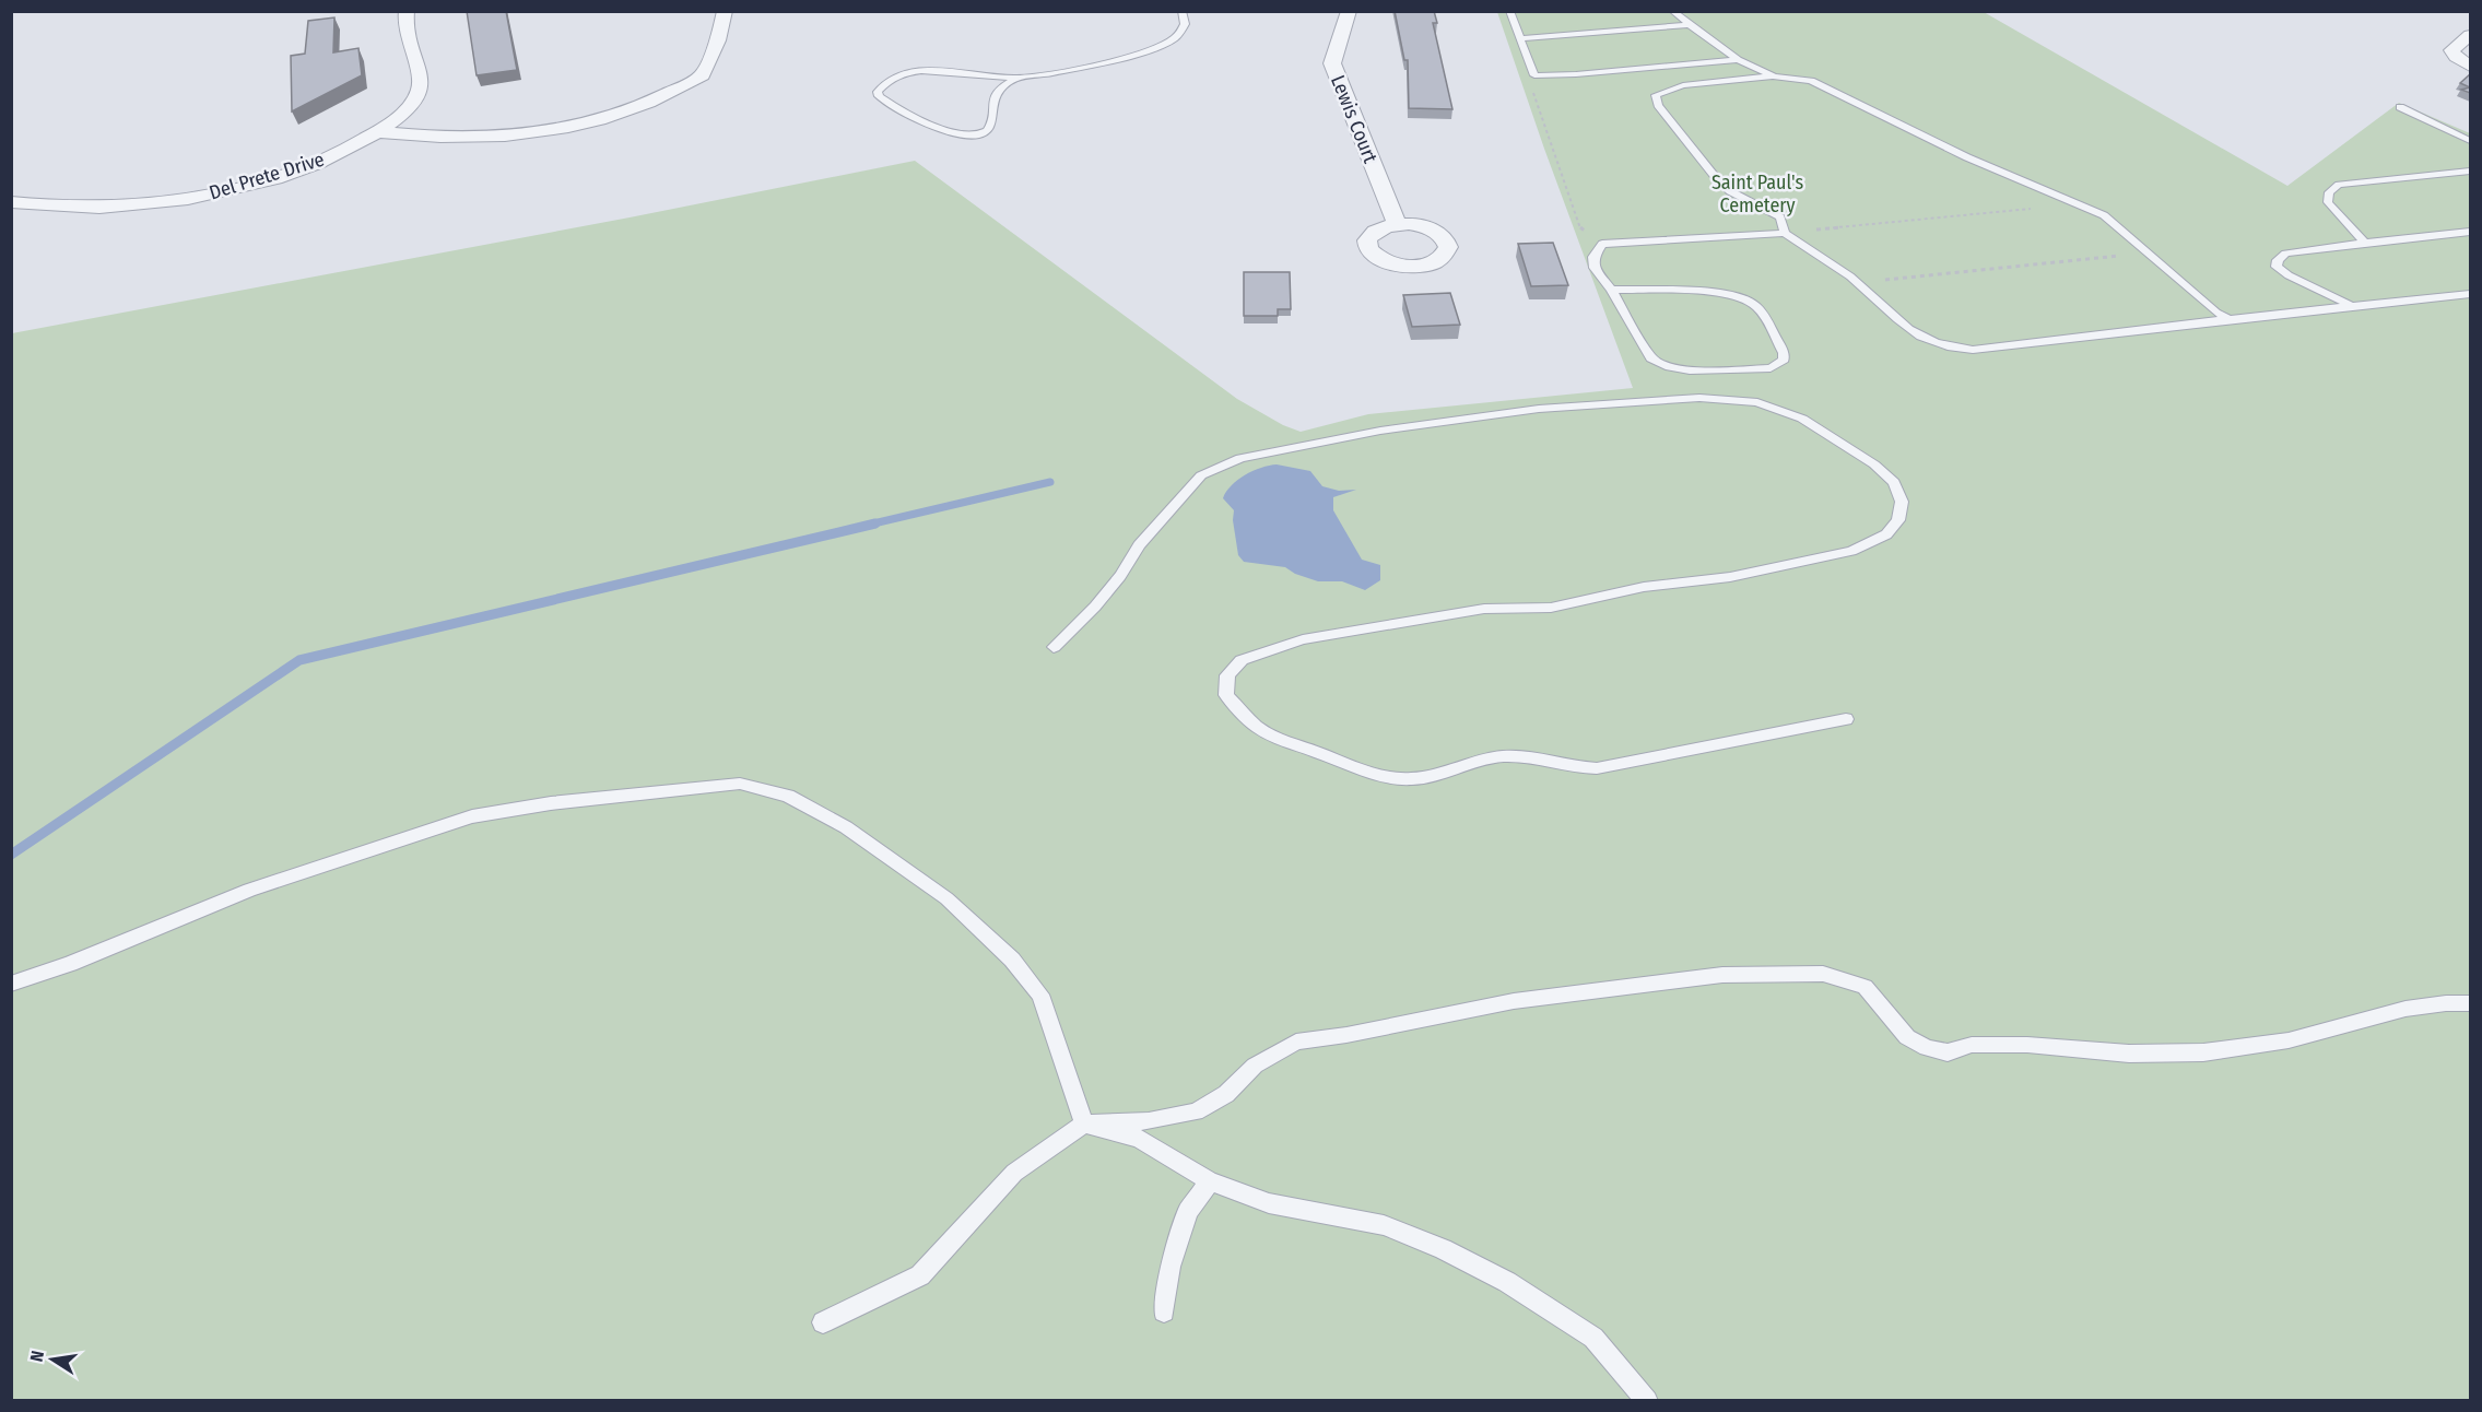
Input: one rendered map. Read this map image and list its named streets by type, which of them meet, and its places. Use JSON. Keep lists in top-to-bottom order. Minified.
{"streets":{"street":["Lewis Court","Del Prete Drive"]},"parks":["Saint Paul's Cemetery"],"north":"left"}
